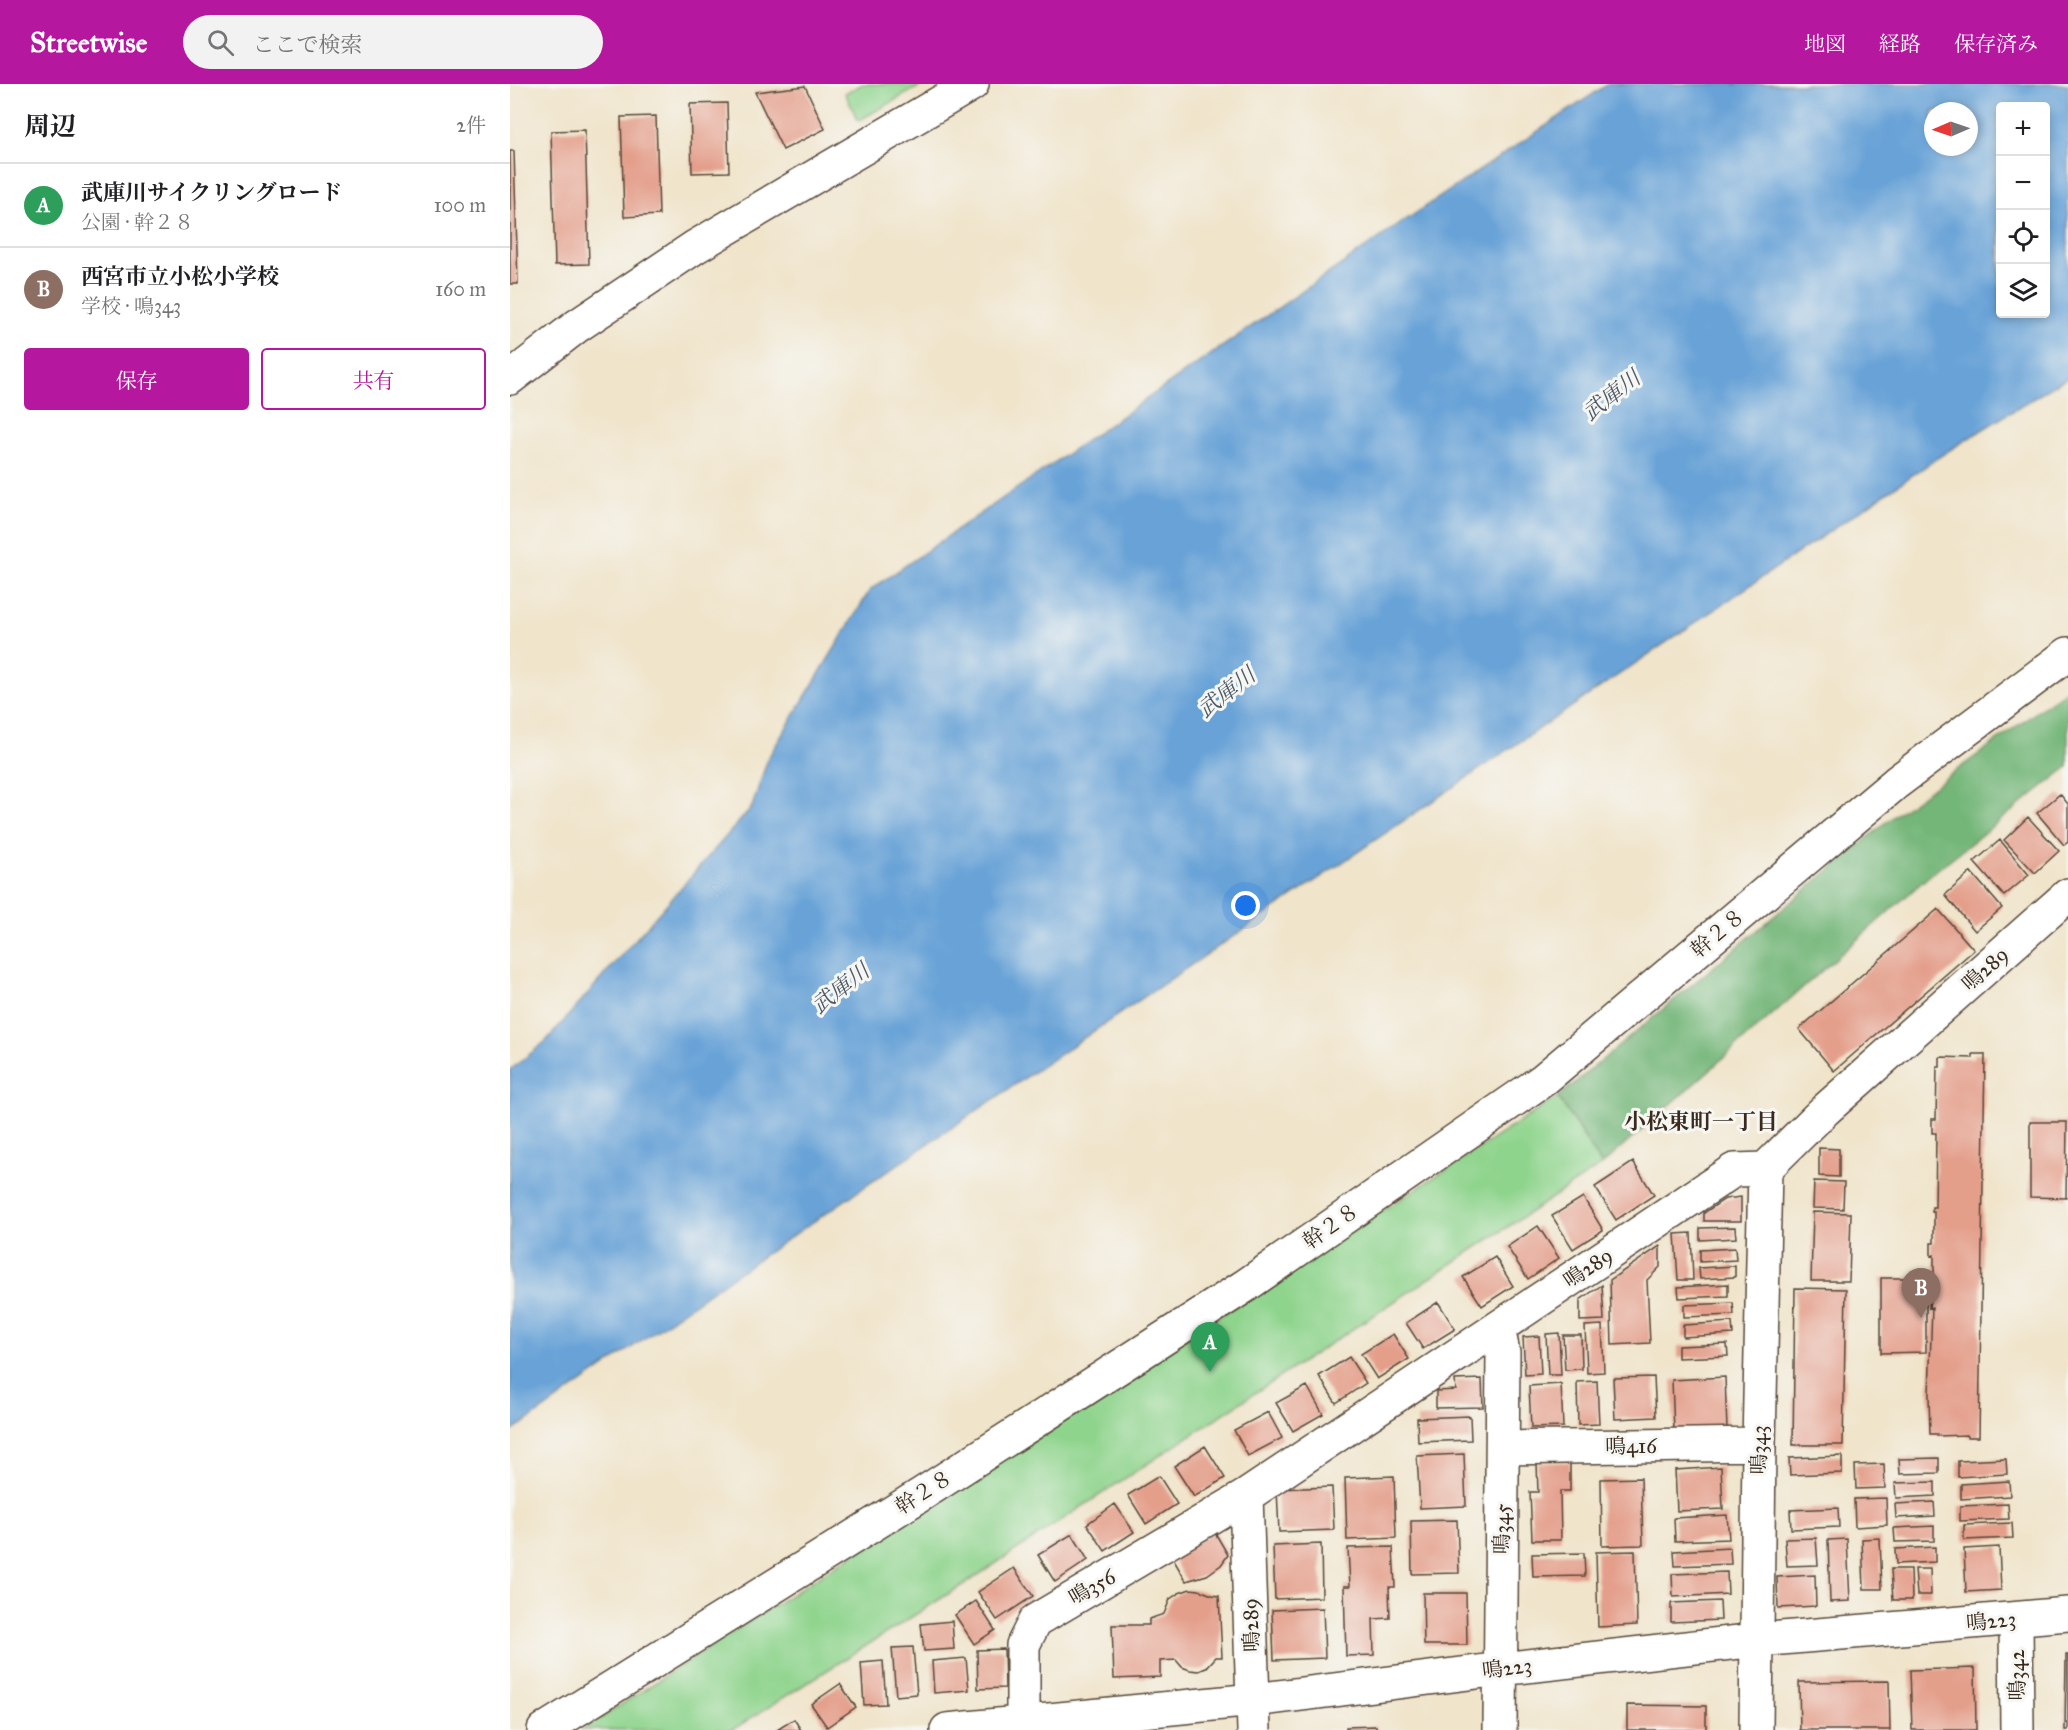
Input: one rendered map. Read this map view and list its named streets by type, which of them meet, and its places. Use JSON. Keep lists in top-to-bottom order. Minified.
{"streets":{"street":["幹２８","鳴289","鳴416","鳴343","鳴345","鳴356","鳴223","鳴342"]},"crossings":[["鳴289","鳴343"],["鳴289","鳴345"],["鳴289","鳴356"],["鳴289","鳴223"],["鳴416","鳴343"],["鳴416","鳴345"],["鳴343","鳴223"],["鳴345","鳴223"],["鳴356","鳴223"],["鳴223","鳴342"]],"districts":["小松東町一丁目"],"water":["武庫川"],"north":"left","page":{"header":"Streetwise","search":"ここで検索","nav":["地図","経路","保存済み"],"heading":["周辺","2件"],"map_buttons":["+","−"],"list":[{"mark":"A","name":"武庫川サイクリングロード","note":"公園 · 幹２８","value":"100 m"},{"mark":"B","name":"西宮市立小松小学校","note":"学校 · 鳴343","value":"160 m"}],"buttons":["保存","共有"],"pins":["B","A"]}}
